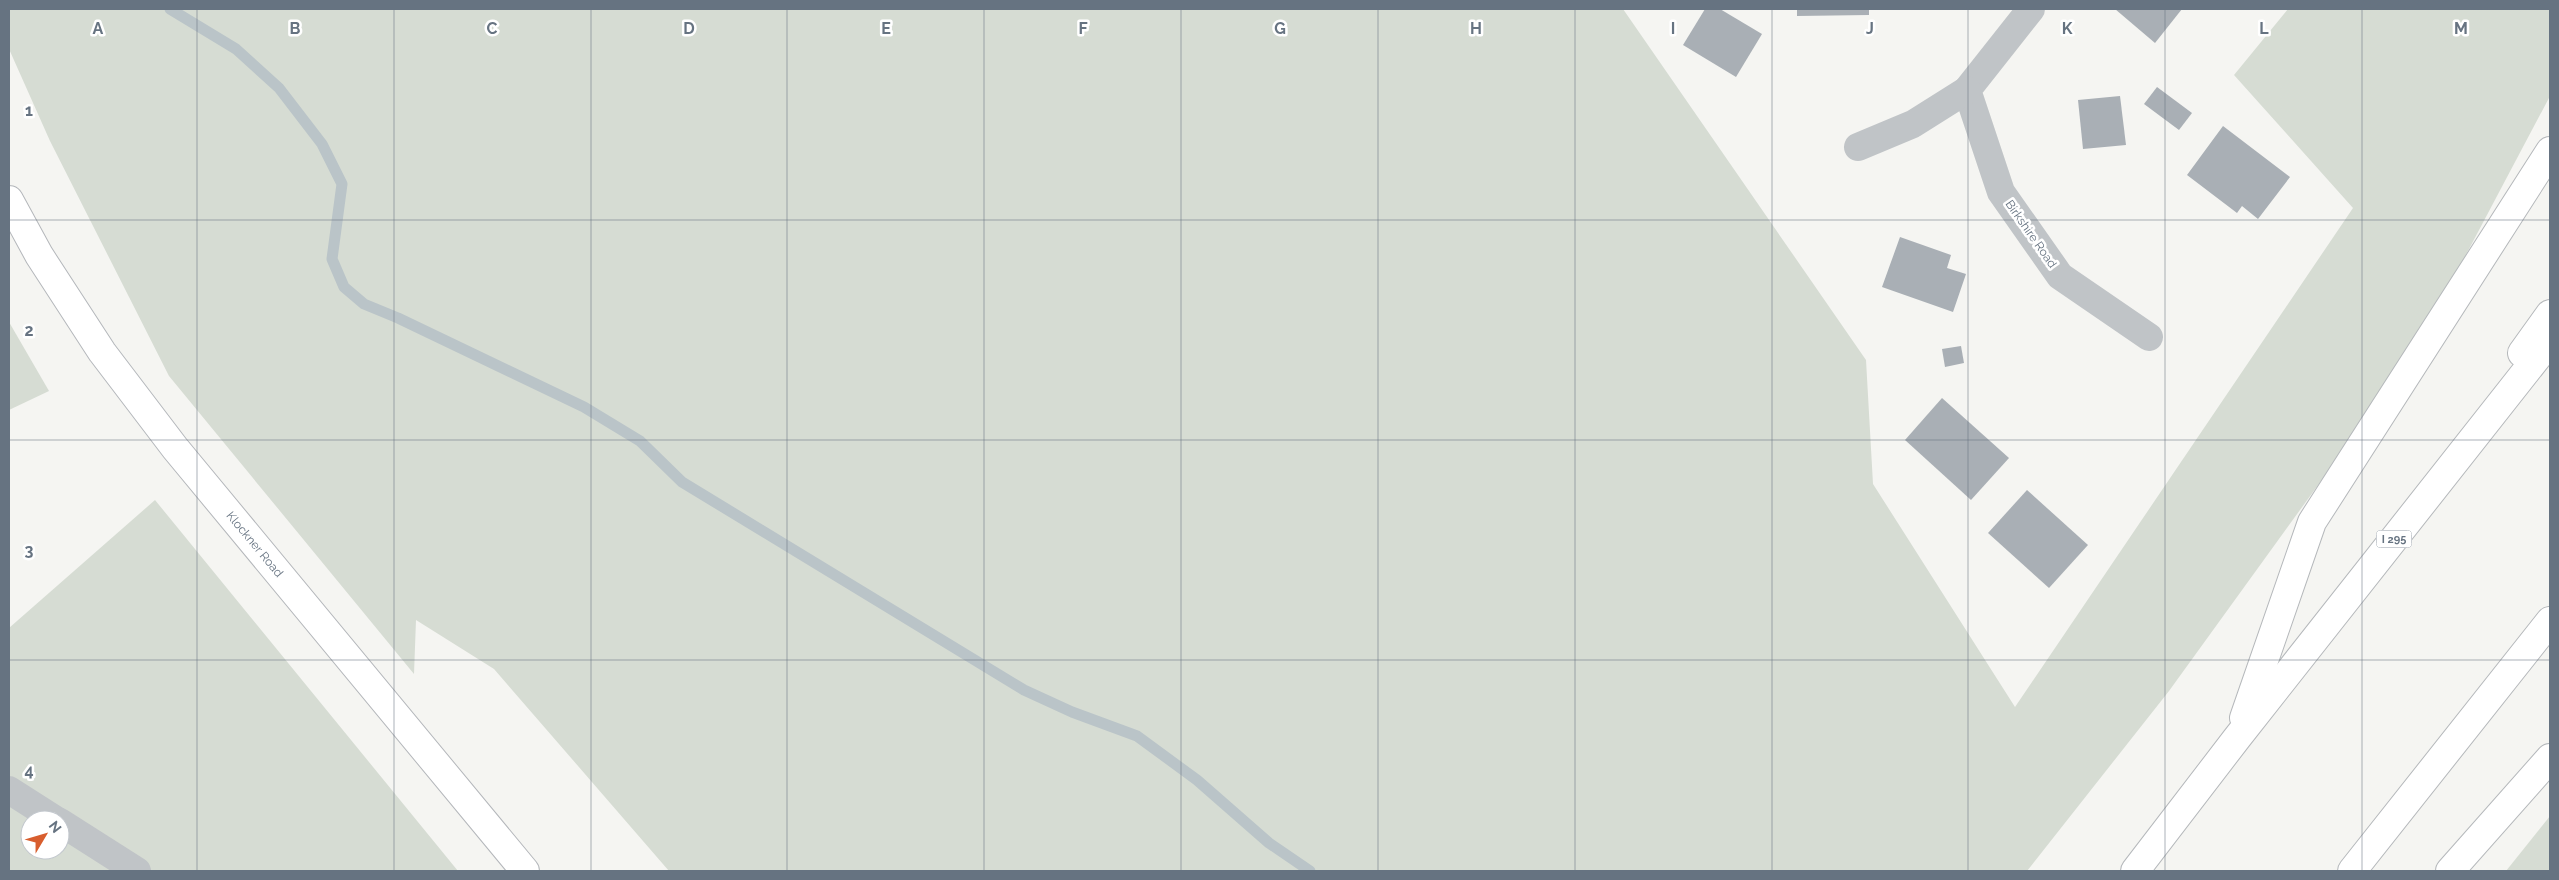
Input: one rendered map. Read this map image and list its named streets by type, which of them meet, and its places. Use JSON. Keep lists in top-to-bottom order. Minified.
{"streets":{"main road":["I 295","Klockner Road"],"street":["Birkshire Road"]},"north":"top right","grid":{"columns":["A","B","C","D","E","F","G","H","I","J","K","L","M"],"rows":["1","2","3","4"]}}
